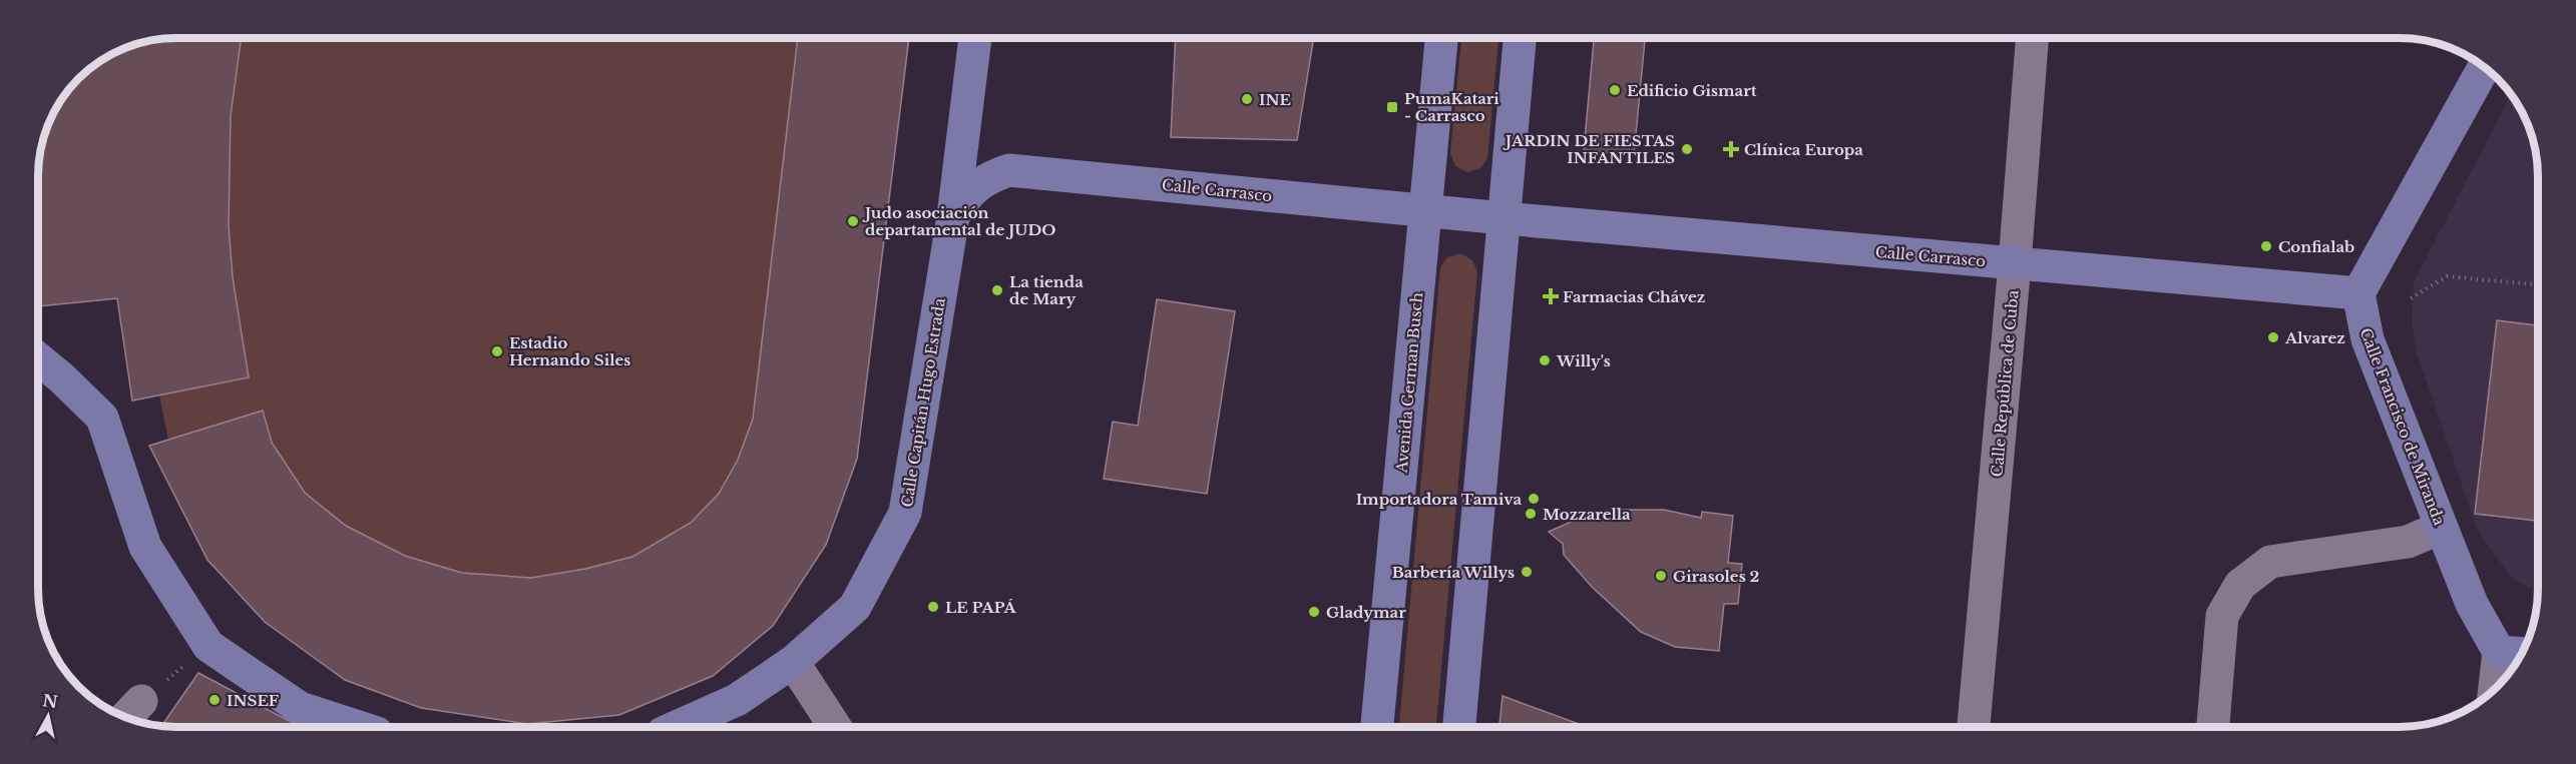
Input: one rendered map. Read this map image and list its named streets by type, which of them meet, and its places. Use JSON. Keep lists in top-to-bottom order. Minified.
{"streets":{"main road":["Calle Carrasco","Avenida German Busch","Calle Capitán Hugo Estrada","Calle Francisco de Miranda"],"street":["Calle República de Cuba"]},"crossings":[["Calle Carrasco","Avenida German Busch"],["Calle Carrasco","Calle República de Cuba"],["Calle Carrasco","Calle Francisco de Miranda"]],"places":{"other":["Edificio Gismart","INE","JARDIN DE FIESTAS INFANTILES","Judo asociación departamental de JUDO","Confialab","La tienda de Mary","Alvarez","Estadio Hernando Siles","Willy's","Importadora Tamiva","Mozzarella","Barbería Willys","Girasoles 2","LE PAPÁ","Gladymar","INSEF"],"transit":["PumaKatari - Carrasco"],"health":["Clínica Europa","Farmacias Chávez"]},"north":"top"}
